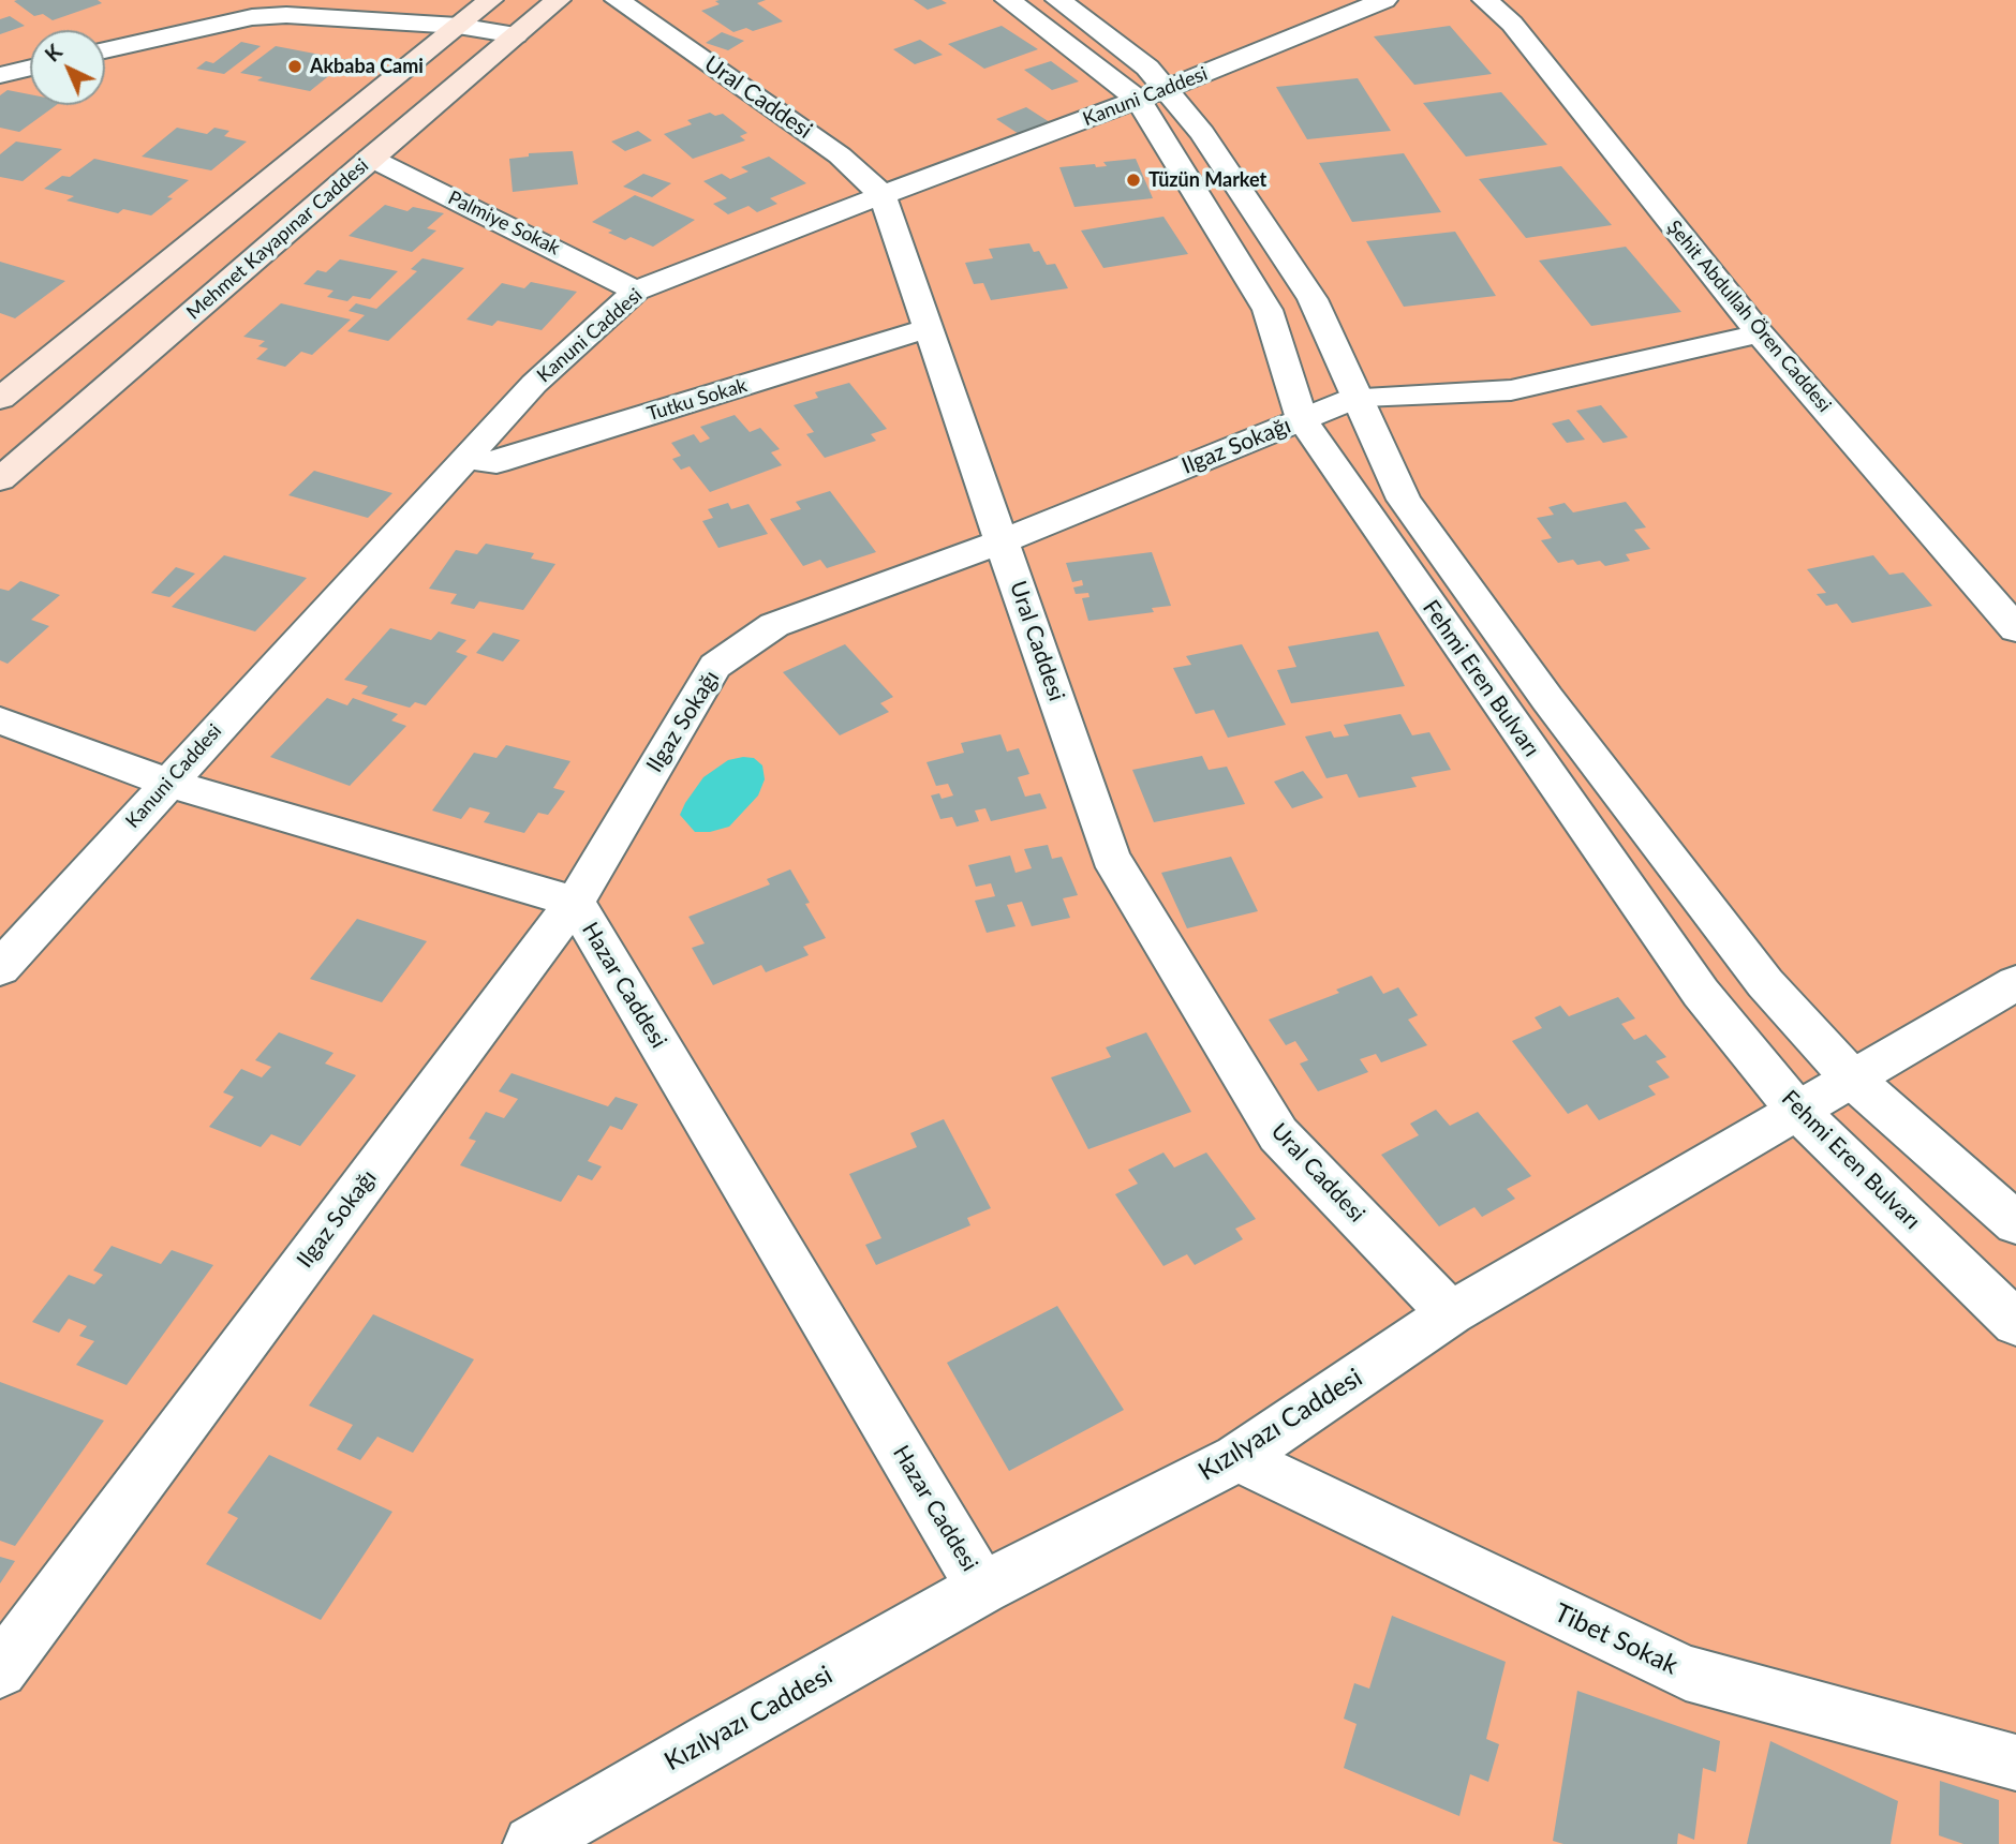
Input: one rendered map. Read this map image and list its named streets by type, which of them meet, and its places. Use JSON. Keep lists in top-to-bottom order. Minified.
{"streets":{"main road":["Mehmet Kayapınar Caddesi"],"street":["Kanuni Caddesi","Ural Caddesi","Palmiye Sokak","Şehit Abdullah Ören Caddesi","Tutku Sokak","Ilgaz Sokağı","Fehmi Eren Bulvarı","Hazar Caddesi","Kızılyazı Caddesi","Tibet Sokak"]},"crossings":[["Kanuni Caddesi","Ural Caddesi"],["Kanuni Caddesi","Palmiye Sokak"],["Kanuni Caddesi","Tutku Sokak"],["Kanuni Caddesi","Fehmi Eren Bulvarı"],["Kanuni Caddesi","Hazar Caddesi"],["Ural Caddesi","Tutku Sokak"],["Ural Caddesi","Ilgaz Sokağı"],["Ural Caddesi","Kızılyazı Caddesi"],["Palmiye Sokak","Mehmet Kayapınar Caddesi"],["Şehit Abdullah Ören Caddesi","Ilgaz Sokağı"],["Ilgaz Sokağı","Fehmi Eren Bulvarı"],["Ilgaz Sokağı","Hazar Caddesi"],["Fehmi Eren Bulvarı","Kızılyazı Caddesi"],["Hazar Caddesi","Kızılyazı Caddesi"],["Kızılyazı Caddesi","Tibet Sokak"]],"places":["Akbaba Cami","Tüzün Market"],"north":"top left"}
